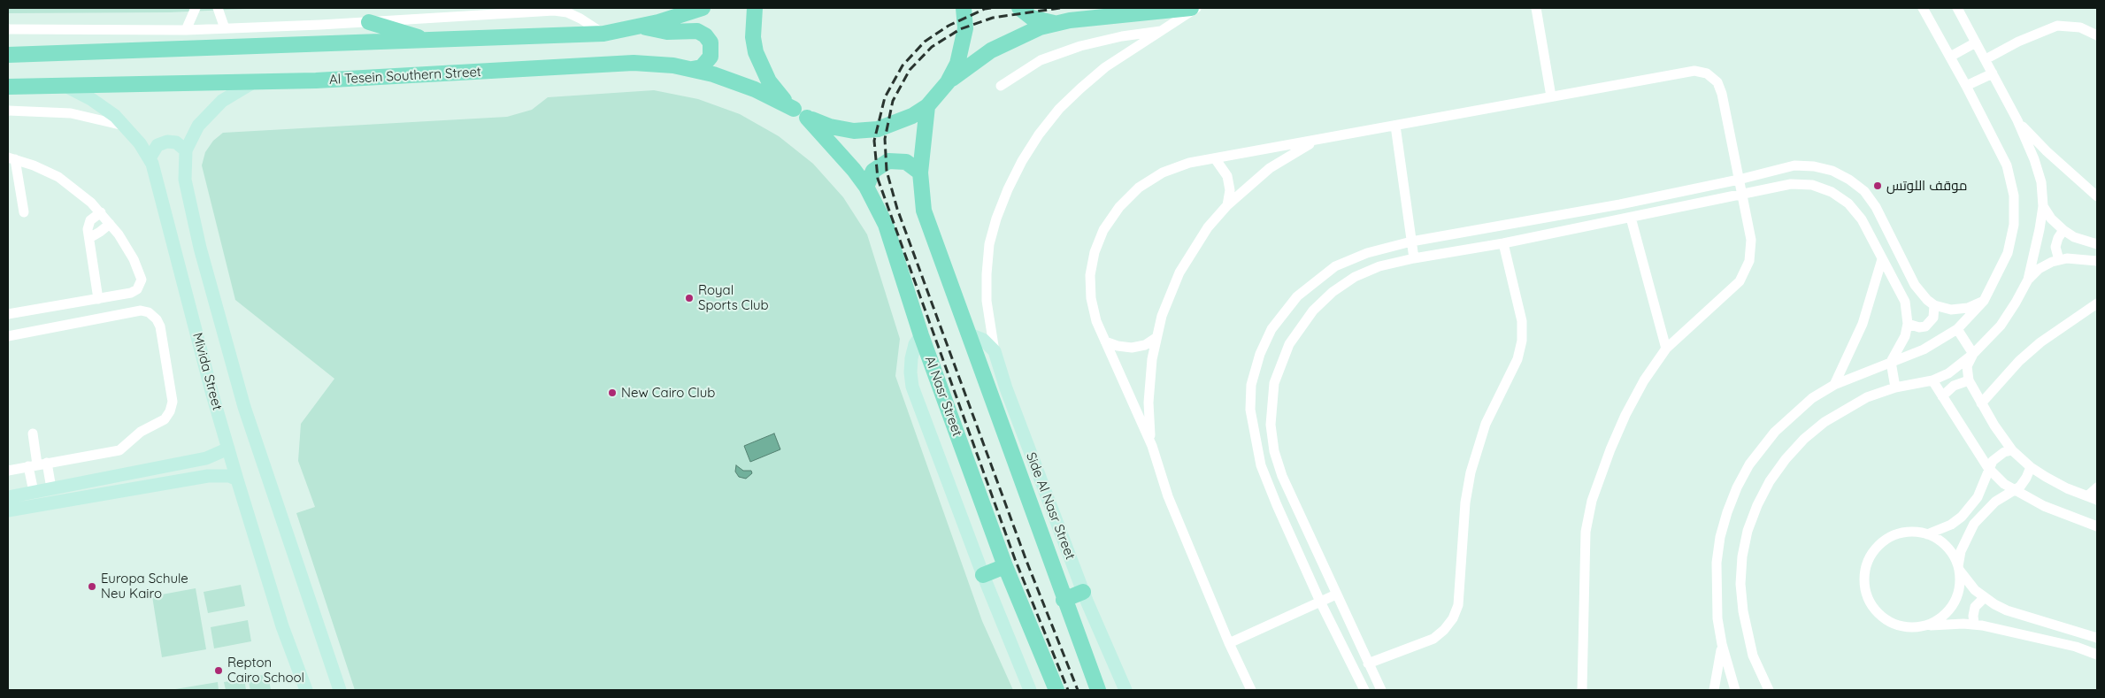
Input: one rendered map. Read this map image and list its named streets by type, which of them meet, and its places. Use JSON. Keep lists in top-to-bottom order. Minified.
{"streets":{"main road":["Al Tesein Southern Street","Al Nasr Street"],"street":["Mivida Street","Side Al Nasr Street"]},"crossings":[["Al Tesein Southern Street","Mivida Street"]],"places":["موقف اللوتس","Royal Sports Club","New Cairo Club","Europa Schule Neu Kairo","Repton Cairo School"]}
